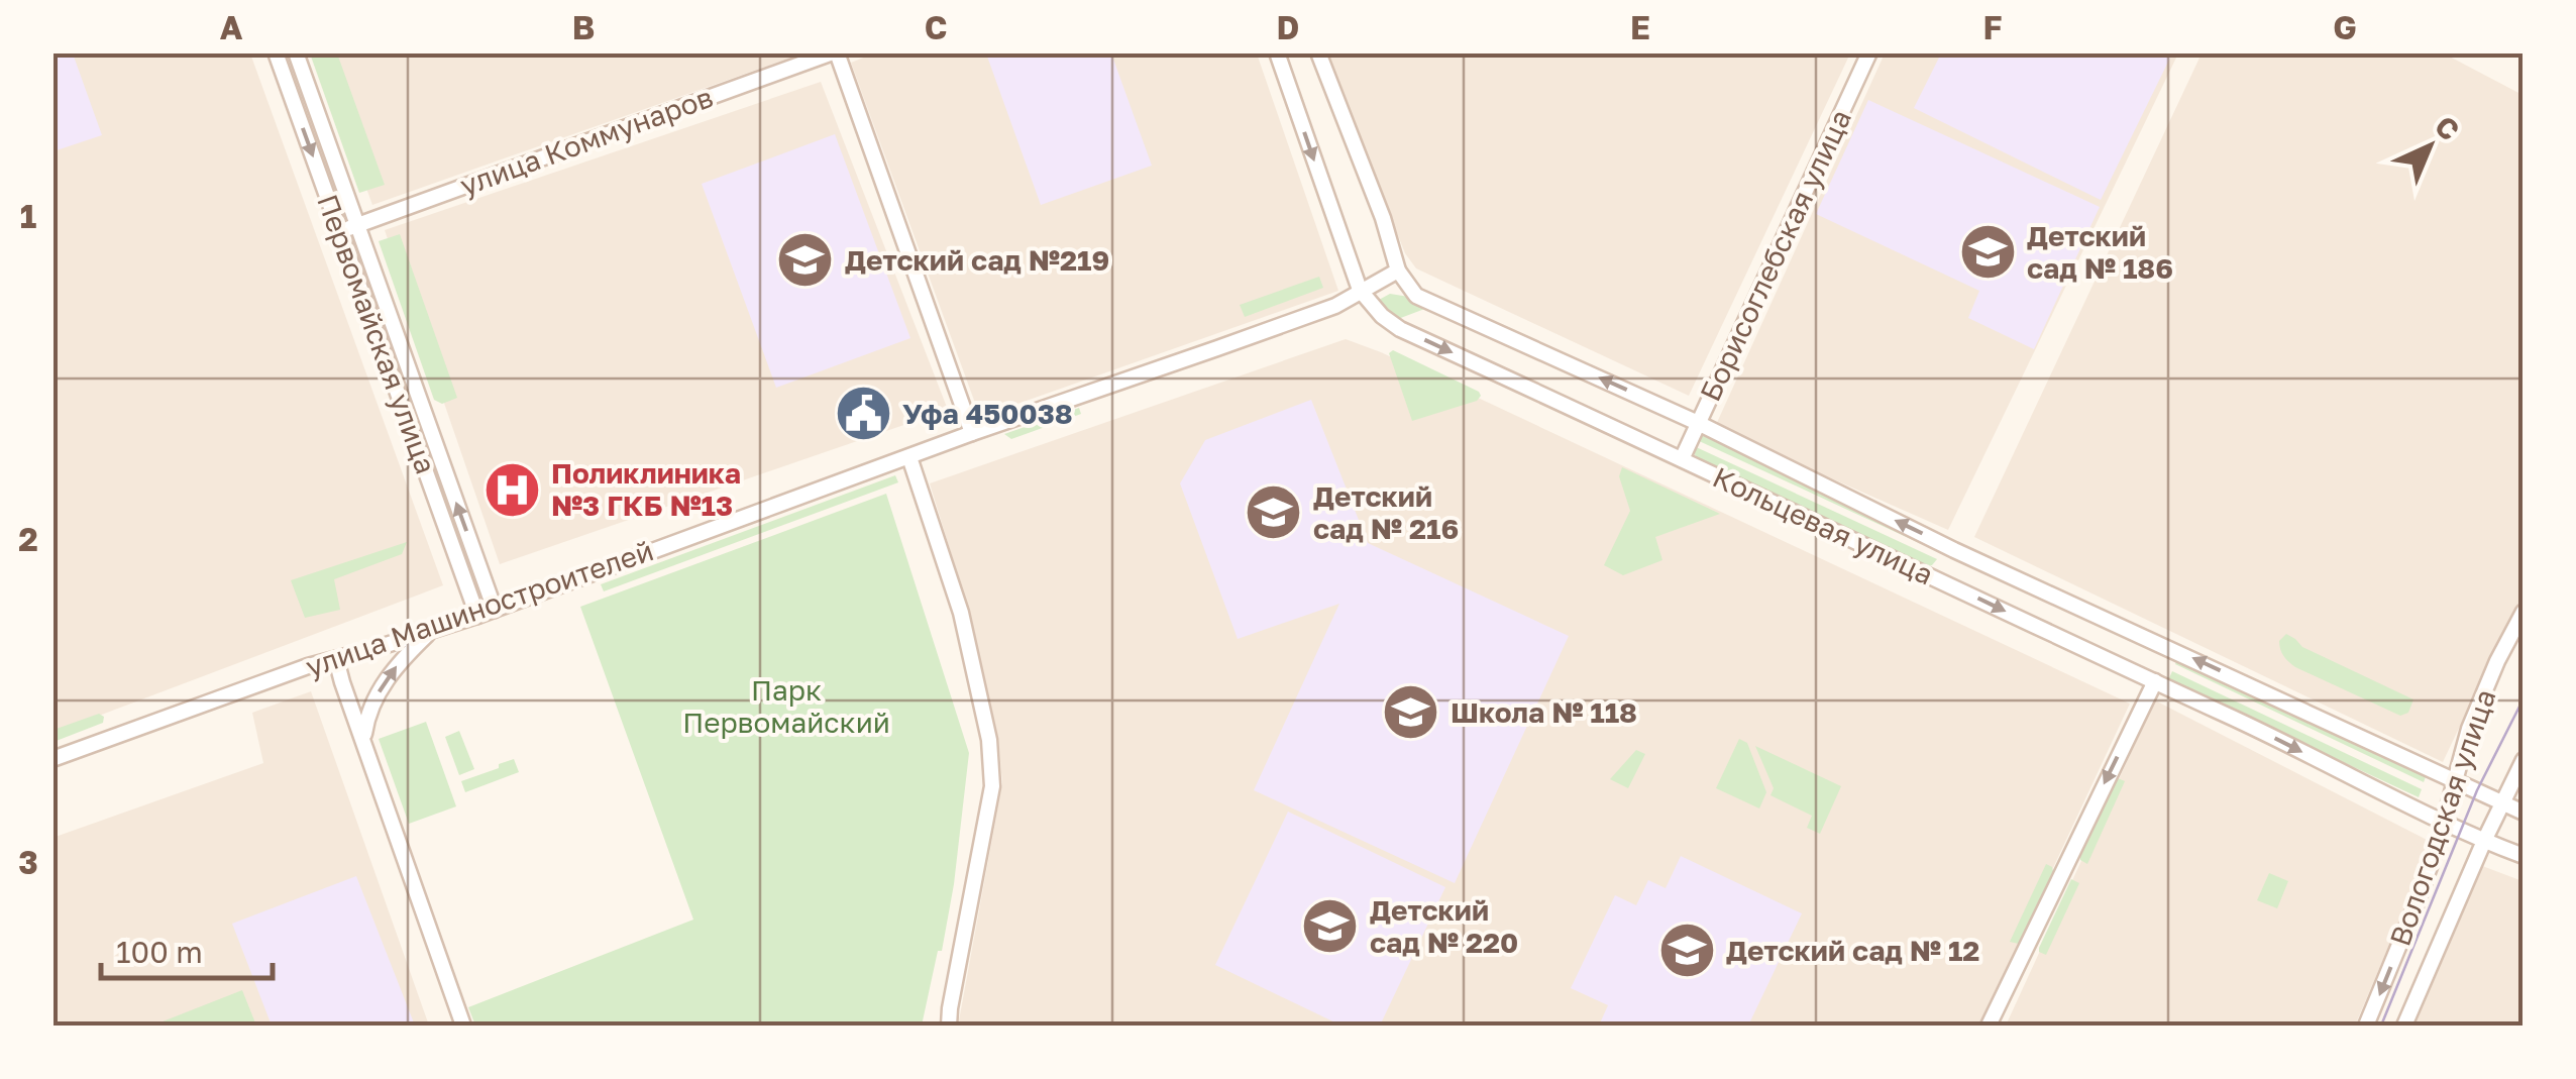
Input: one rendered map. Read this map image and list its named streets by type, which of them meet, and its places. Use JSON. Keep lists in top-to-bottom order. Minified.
{"streets":{"main road":["улица Коммунаров","Борисоглебская улица","Первомайская улица","Кольцевая улица","улица Машиностроителей","Вологодская улица"]},"crossings":[["улица Коммунаров","Первомайская улица"],["Борисоглебская улица","Кольцевая улица"],["Первомайская улица","улица Машиностроителей"],["Кольцевая улица","улица Машиностроителей"],["Кольцевая улица","Вологодская улица"]],"parks":["Парк Первомайский"],"places":{"school or university":["Детский сад № 186","Детский сад №219","Детский сад № 216","Школа № 118","Детский сад № 220","Детский сад № 12"],"public building":["Уфа 450038"],"hospital":["Поликлиника №3 ГКБ №13"]},"scale_bar":"100 m","north":"top right","grid":{"columns":["A","B","C","D","E","F","G"],"rows":["1","2","3"]}}
